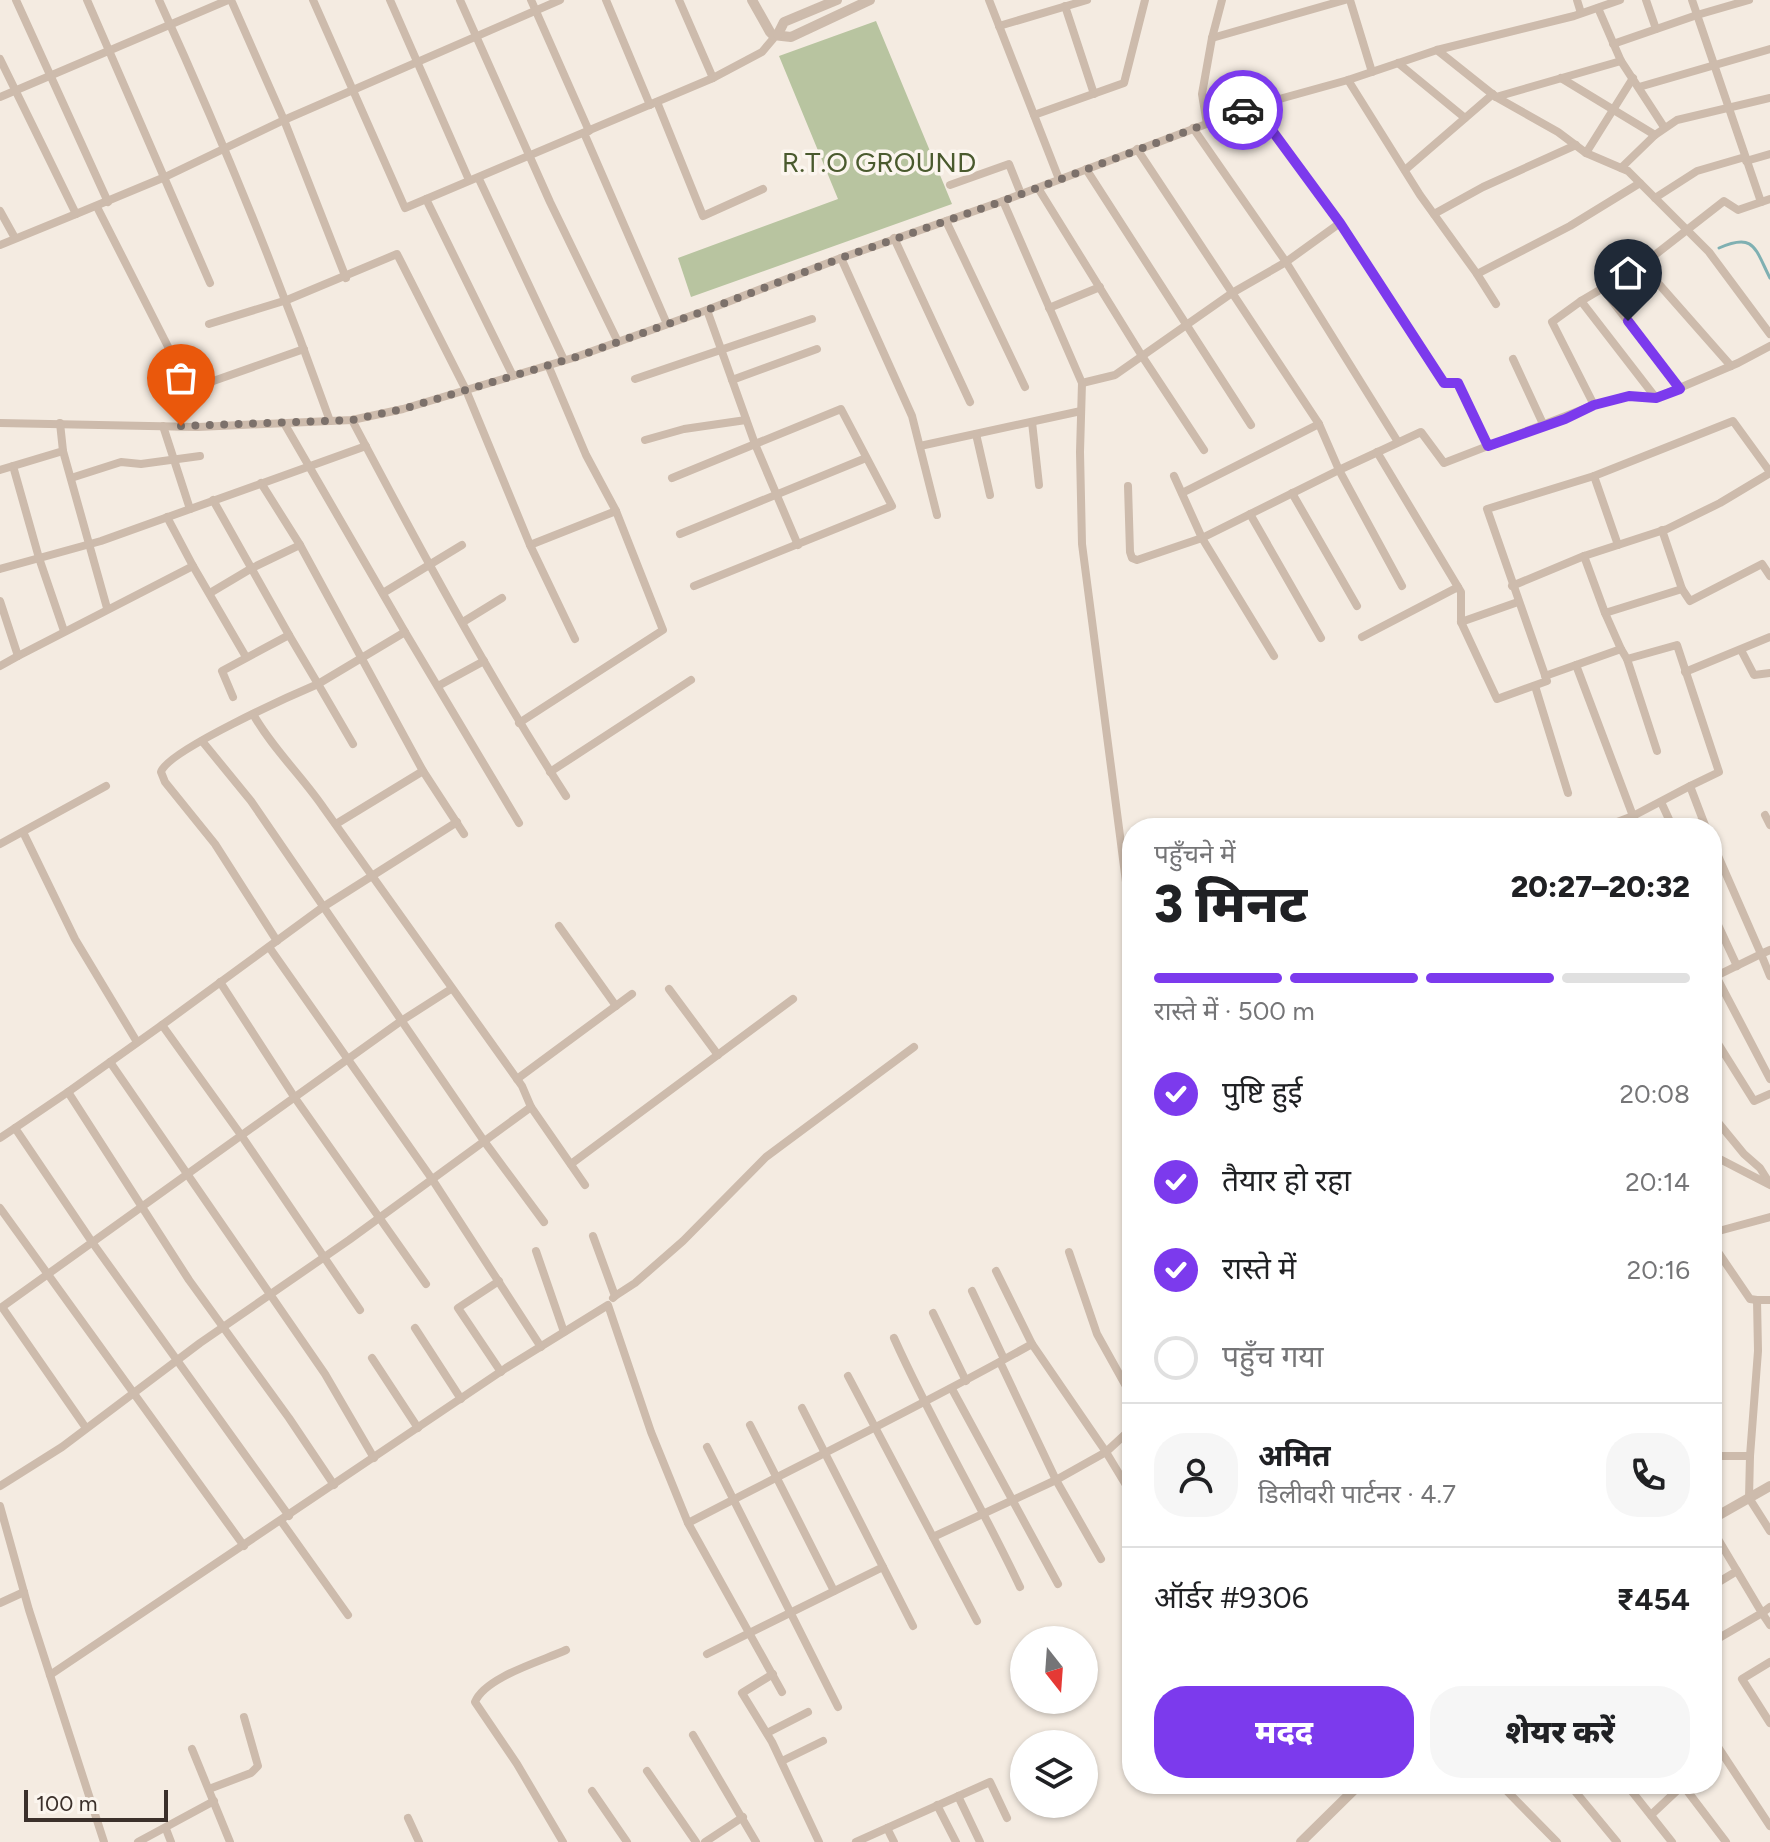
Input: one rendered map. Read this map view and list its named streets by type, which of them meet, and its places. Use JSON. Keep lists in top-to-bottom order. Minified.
{"parks":["R.T.O GROUND"],"scale_bar":"100 m","north":"bottom","page":{"heading":["3 मिनट","पहुँचने में","20:27–20:32"],"panel":["अमित","डिलीवरी पार्टनर · 4.7","ऑर्डर #9306","₹454"],"bar":"रास्ते में · 500 m","list":[["पुष्टि हुई","20:08"],["तैयार हो रहा","20:14"],["रास्ते में","20:16"],"पहुँच गया"],"buttons":["मदद","शेयर करें"],"scale":"100 m"}}
